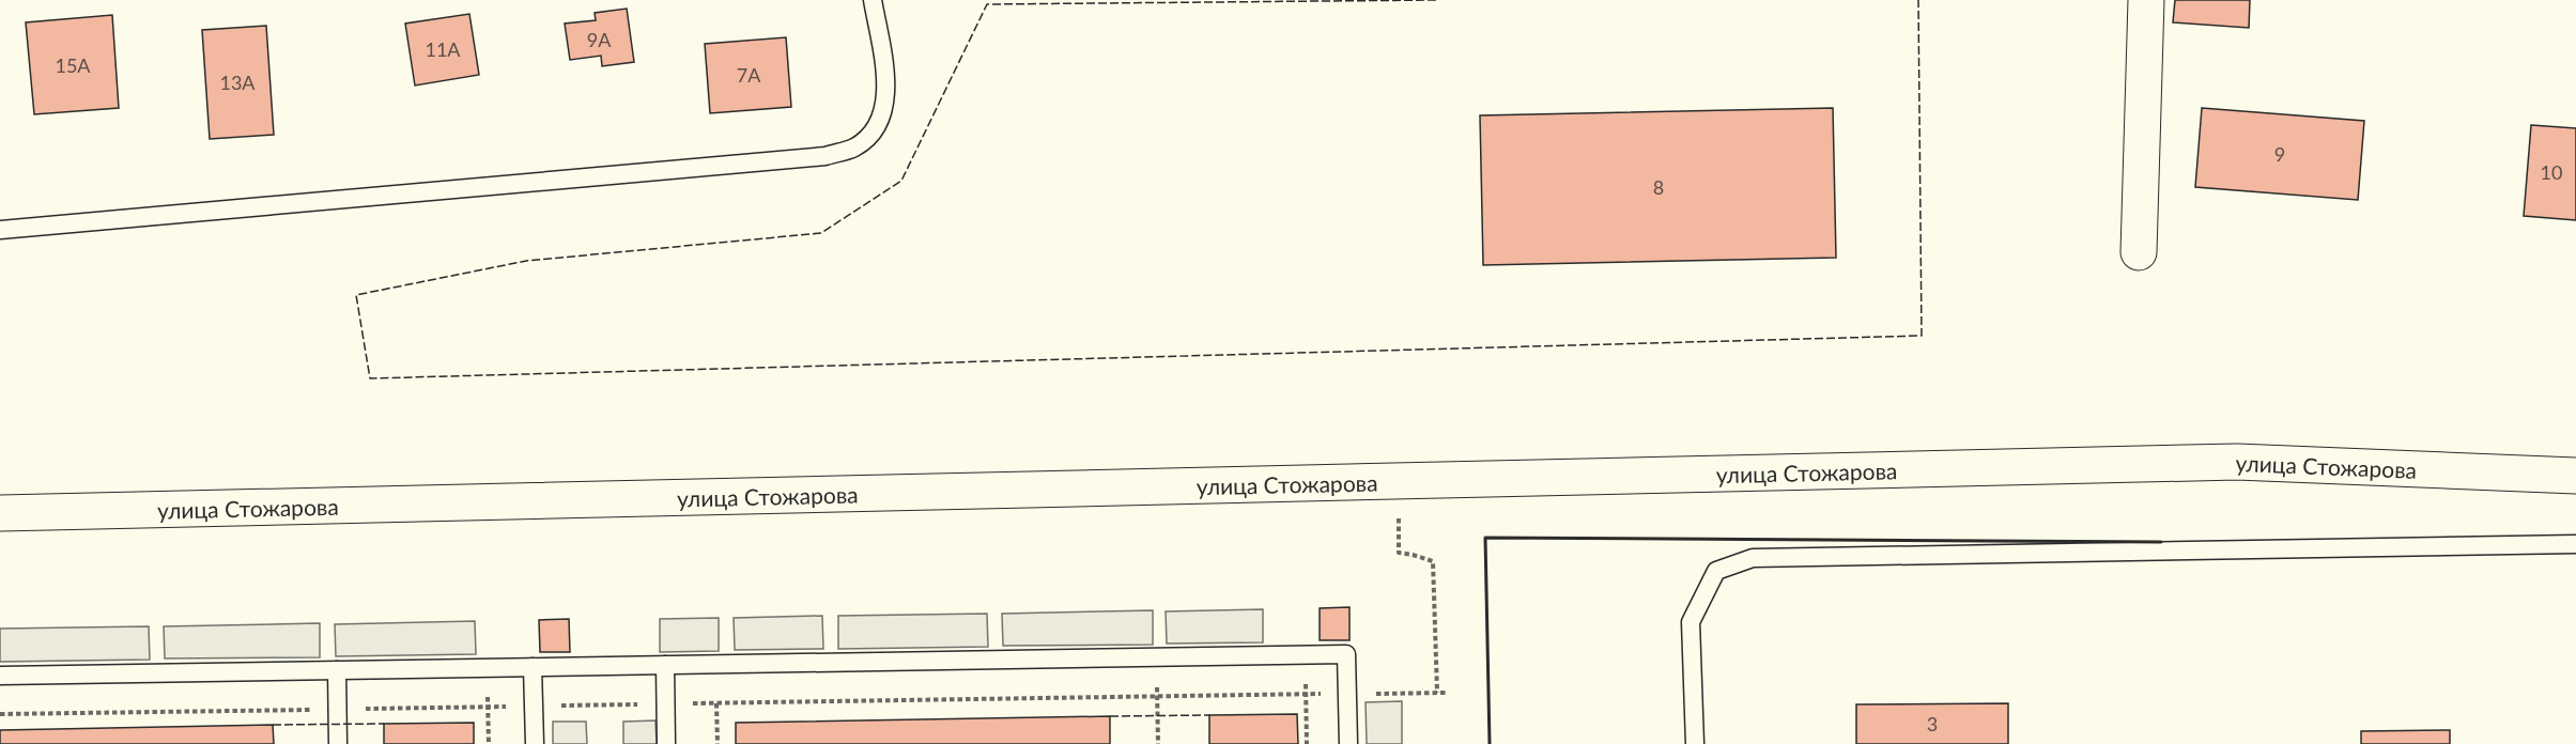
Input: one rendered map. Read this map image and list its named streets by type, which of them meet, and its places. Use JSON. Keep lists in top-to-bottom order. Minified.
{"streets":{"street":["улица Стожарова"]},"house_numbers":["9А","11А","15А","7А","13А","9","10","8","3"]}
